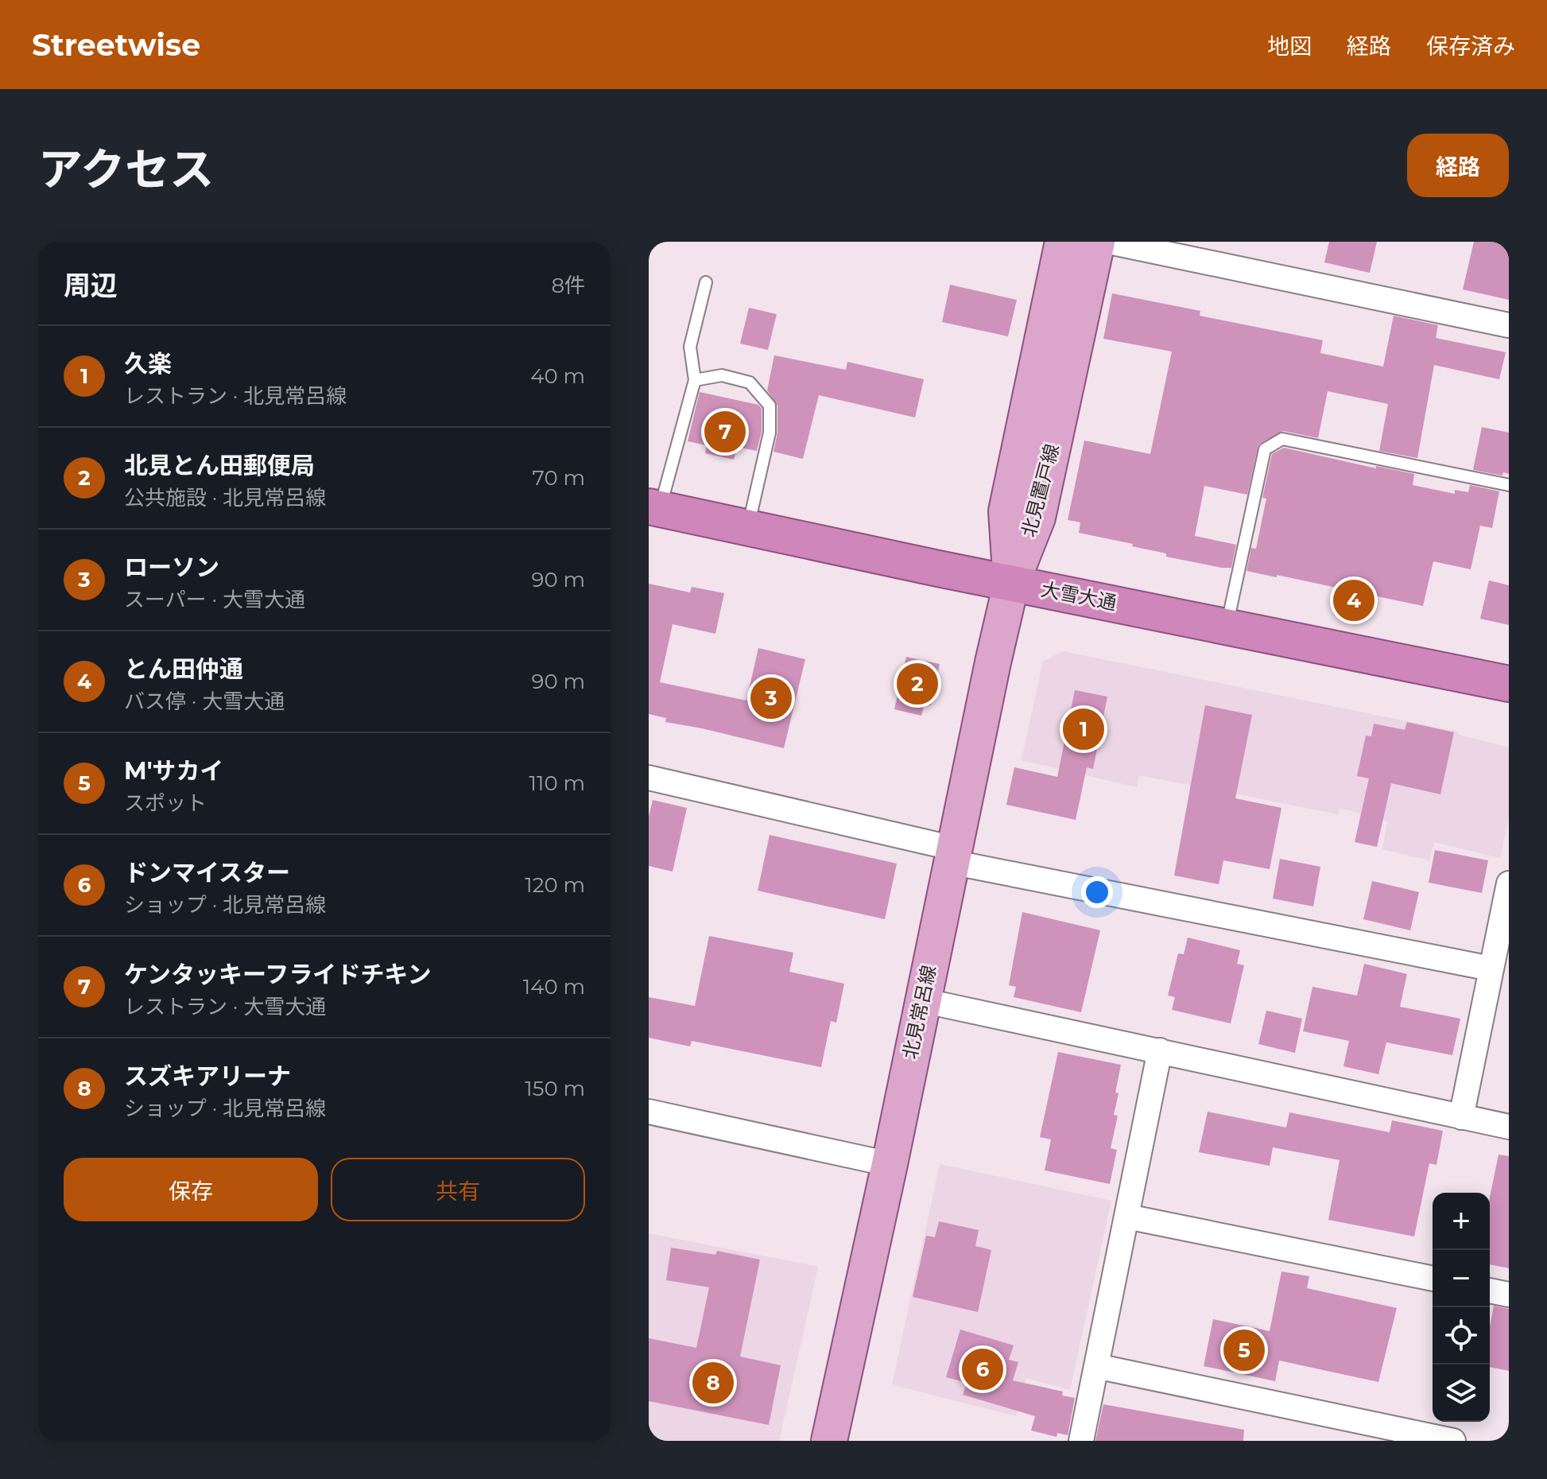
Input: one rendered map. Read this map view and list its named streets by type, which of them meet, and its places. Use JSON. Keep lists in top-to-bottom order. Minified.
{"streets":{"highway":["大雪大通"],"main road":["北見置戸線","北見常呂線"]},"crossings":[["北見置戸線","大雪大通"],["北見置戸線","北見常呂線"],["大雪大通","北見常呂線"]],"page":{"header":"Streetwise","nav":["地図","経路","保存済み"],"title":"アクセス","buttons":["経路",["保存","共有"]],"heading":["周辺","8件"],"list":[{"mark":"1","name":"久楽","note":"レストラン · 北見常呂線","value":"40 m"},{"mark":"2","name":"北見とん田郵便局","note":"公共施設 · 北見常呂線","value":"70 m"},{"mark":"3","name":"ローソン","note":"スーパー · 大雪大通","value":"90 m"},{"mark":"4","name":"とん田仲通","note":"バス停 · 大雪大通","value":"90 m"},{"mark":"5","name":"M'サカイ","note":"スポット","value":"110 m"},{"mark":"6","name":"ドンマイスター","note":"ショップ · 北見常呂線","value":"120 m"},{"mark":"7","name":"ケンタッキーフライドチキン","note":"レストラン · 大雪大通","value":"140 m"},{"mark":"8","name":"スズキアリーナ","note":"ショップ · 北見常呂線","value":"150 m"}],"pins":["7","4","2","3","1","5","6","8"],"map_buttons":["+","−"]}}
